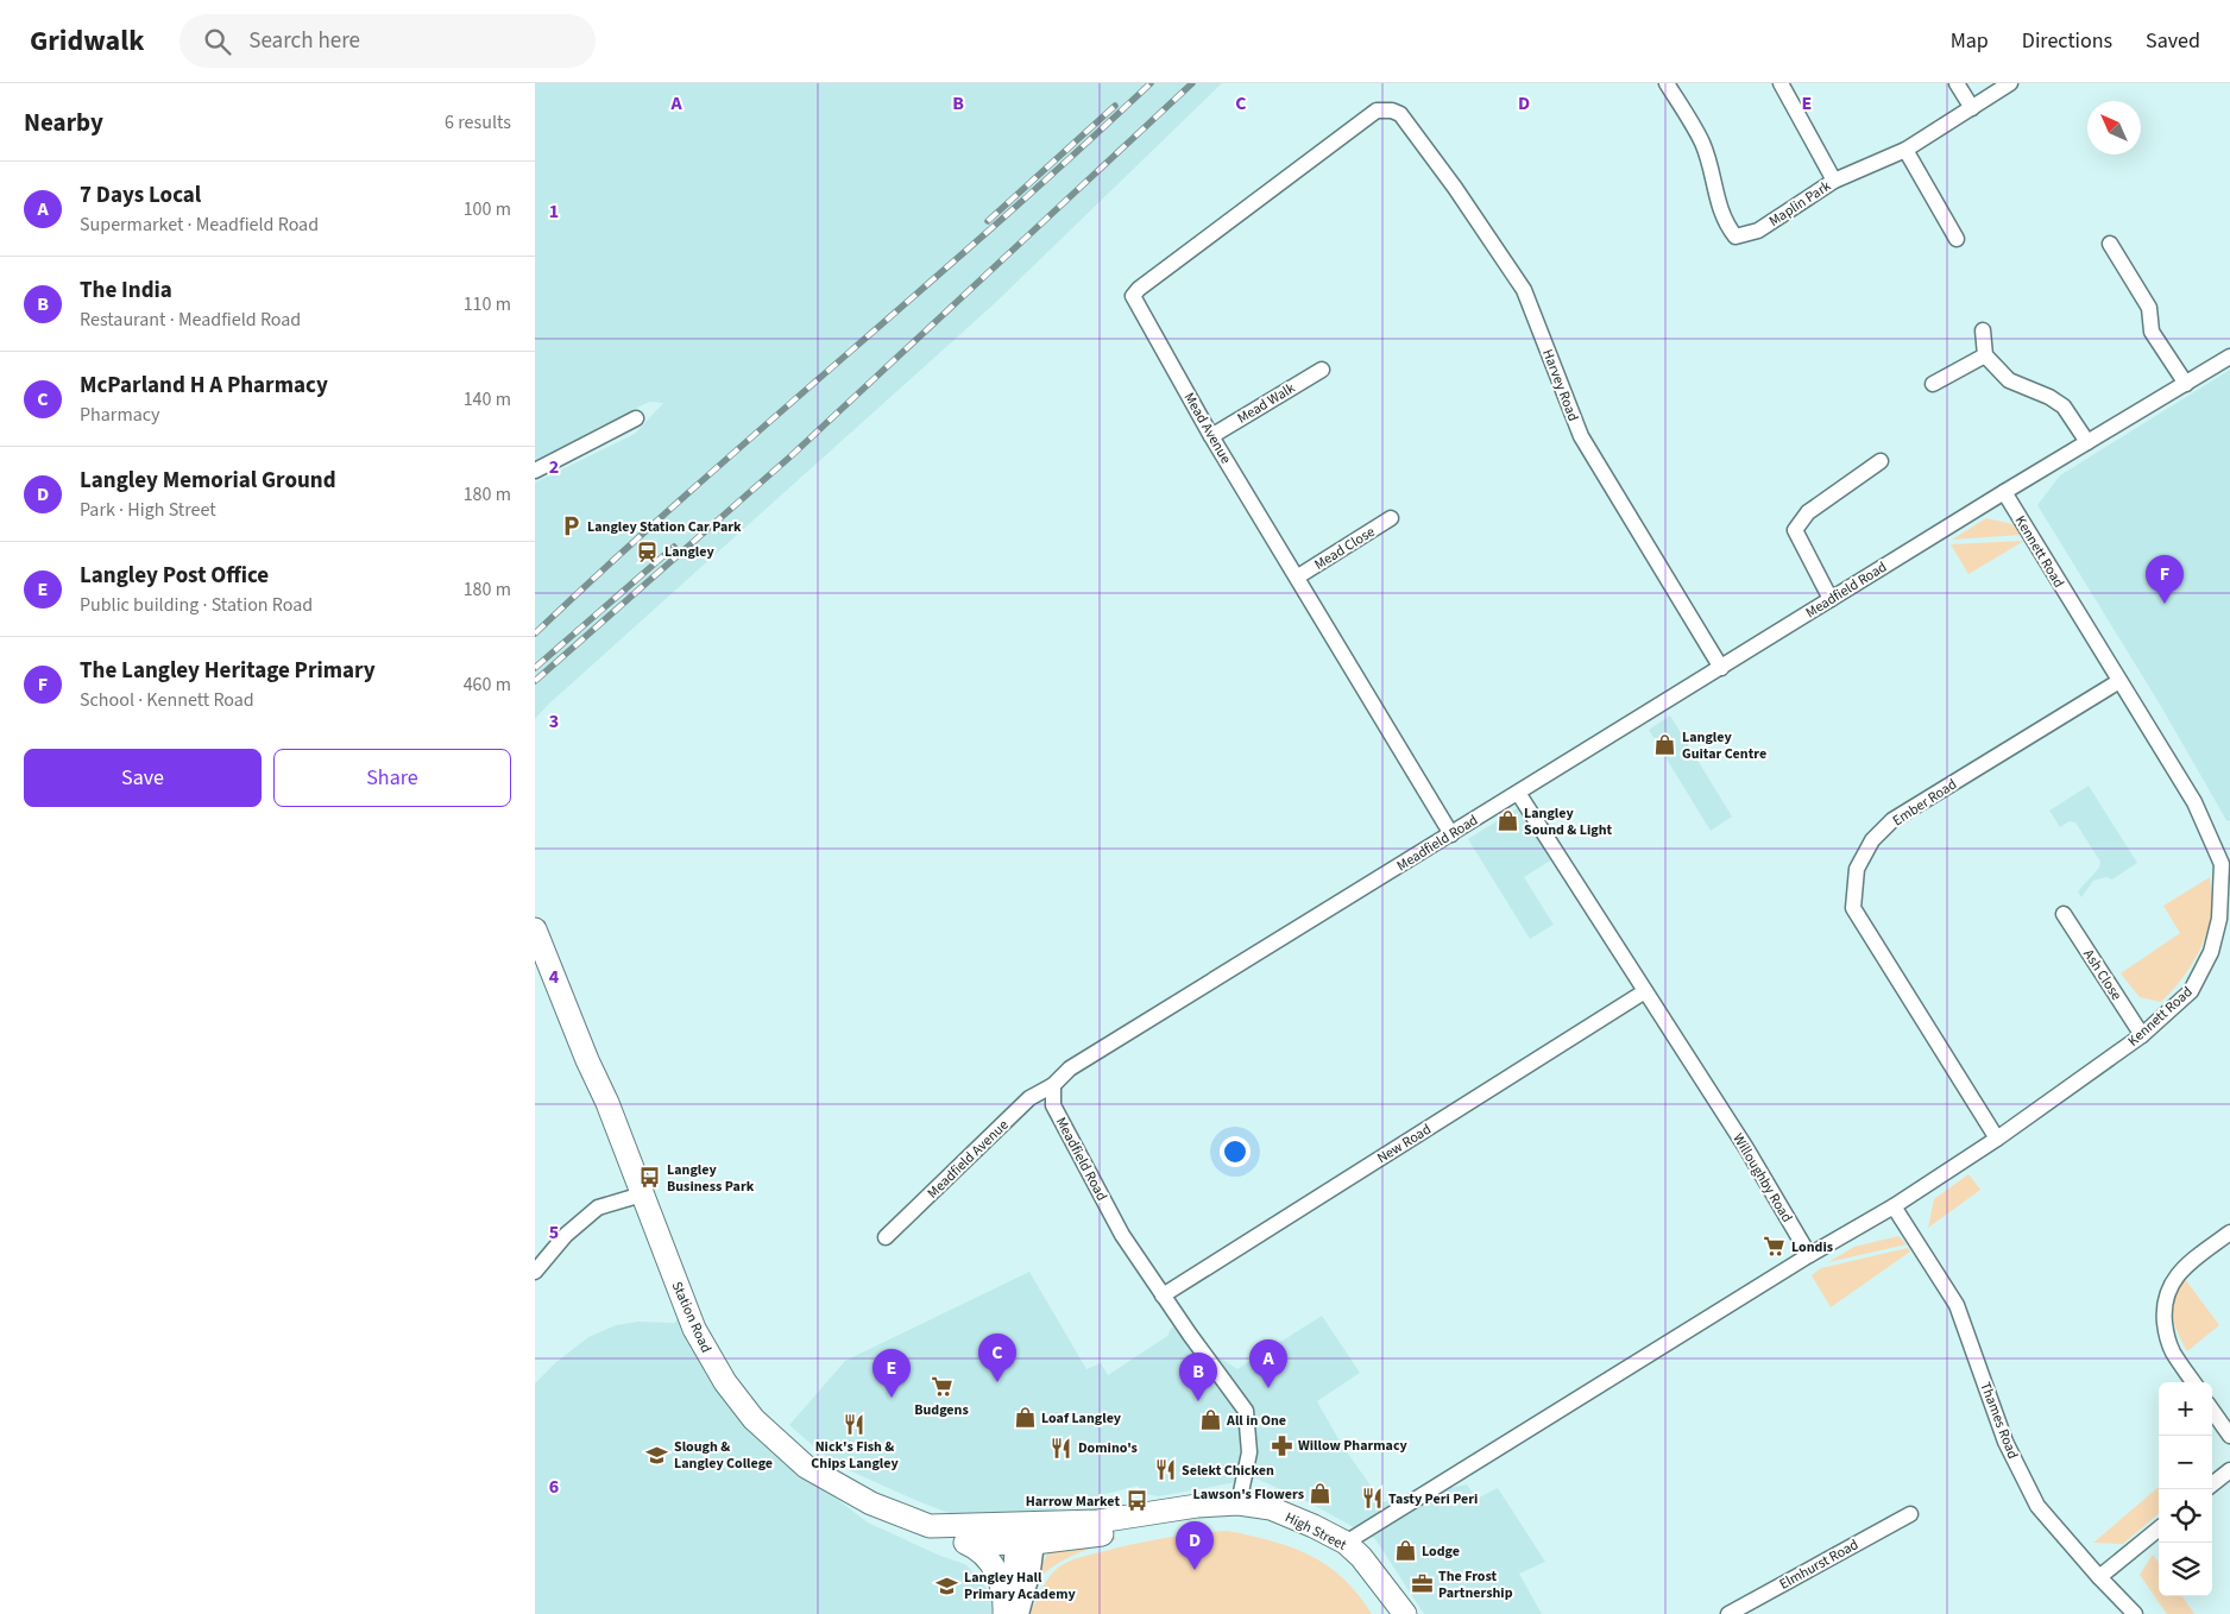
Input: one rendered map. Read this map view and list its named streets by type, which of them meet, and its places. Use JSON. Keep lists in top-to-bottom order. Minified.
{"streets":{"main road":["Station Road","High Street"],"street":["Maplin Park","Harvey Road","Mead Walk","Mead Avenue","Mead Close","Kennett Road","Meadfield Road","Ember Road","Ash Close","New Road","Meadfield Avenue","Willoughby Road","Thames Road","Elmhurst Road"]},"crossings":[["Harvey Road","Mead Avenue"],["Harvey Road","Meadfield Road"],["Mead Walk","Mead Avenue"],["Mead Avenue","Mead Close"],["Mead Avenue","Meadfield Road"],["Kennett Road","Meadfield Road"],["Kennett Road","Ember Road"],["Kennett Road","Ash Close"],["Kennett Road","Willoughby Road"],["Kennett Road","Thames Road"],["Meadfield Road","New Road"],["Meadfield Road","Meadfield Avenue"],["Meadfield Road","Willoughby Road"],["Meadfield Road","High Street"],["New Road","Willoughby Road"],["Station Road","High Street"]],"places":{"parking":["Langley Station Car Park"],"station":["Langley"],"shop":["Langley Guitar Centre","Langley Sound & Light","Loaf Langley","All in One","Lawson's Flowers","Lodge"],"bus stop":["Langley Business Park","Harrow Market"],"supermarket":["Londis","Budgens"],"restaurant":["Nick's Fish & Chips Langley","Domino's","Selekt Chicken","Tasty Peri Peri"],"pharmacy":["Willow Pharmacy"],"school or university":["Slough & Langley College","Langley Hall Primary Academy"],"office":["The Frost Partnership"]},"north":"top left","page":{"header":"Gridwalk","search":"Search here","nav":["Map","Directions","Saved"],"heading":["Nearby","6 results"],"list":[{"mark":"A","name":"7 Days Local","note":"Supermarket · Meadfield Road","value":"100 m"},{"mark":"B","name":"The India","note":"Restaurant · Meadfield Road","value":"110 m"},{"mark":"C","name":"McParland H A Pharmacy","note":"Pharmacy","value":"140 m"},{"mark":"D","name":"Langley Memorial Ground","note":"Park · High Street","value":"180 m"},{"mark":"E","name":"Langley Post Office","note":"Public building · Station Road","value":"180 m"},{"mark":"F","name":"The Langley Heritage Primary","note":"School · Kennett Road","value":"460 m"}],"pins":["F","C","A","E","B","D"],"buttons":["Save","Share"],"map_buttons":["+","−"]},"grid":{"columns":["A","B","C","D","E"],"rows":["1","2","3","4","5","6"]}}
